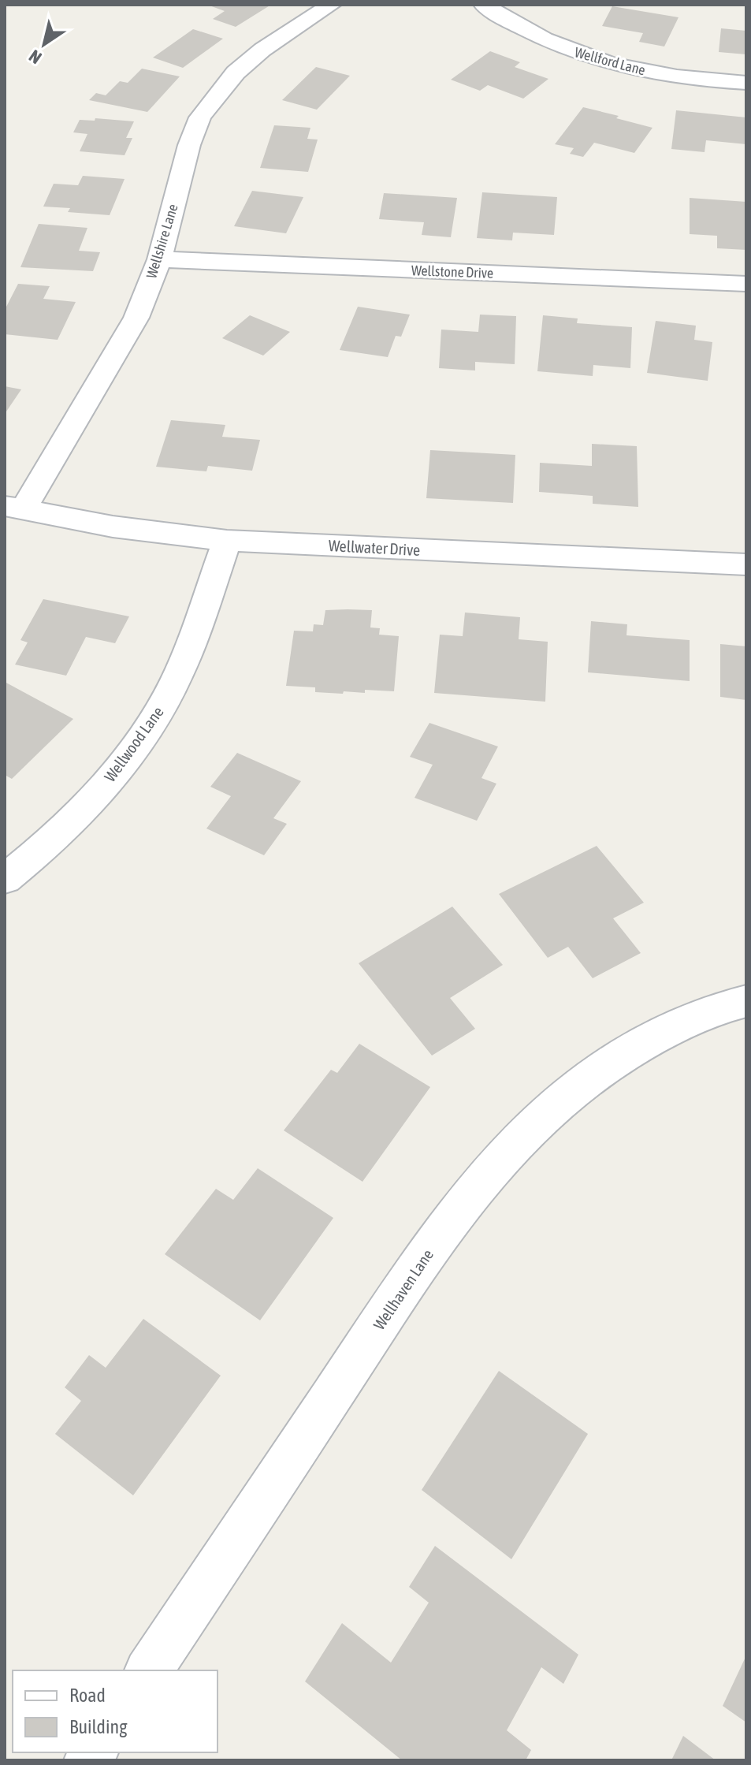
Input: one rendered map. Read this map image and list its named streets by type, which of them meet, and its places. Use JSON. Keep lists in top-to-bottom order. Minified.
{"streets":{"street":["Wellford Lane","Wellshire Lane","Wellstone Drive","Wellwater Drive","Wellwood Lane","Wellhaven Lane"]},"crossings":[["Wellshire Lane","Wellstone Drive"],["Wellshire Lane","Wellwater Drive"],["Wellwater Drive","Wellwood Lane"]],"legend":["Road","Building"],"north":"bottom left"}
